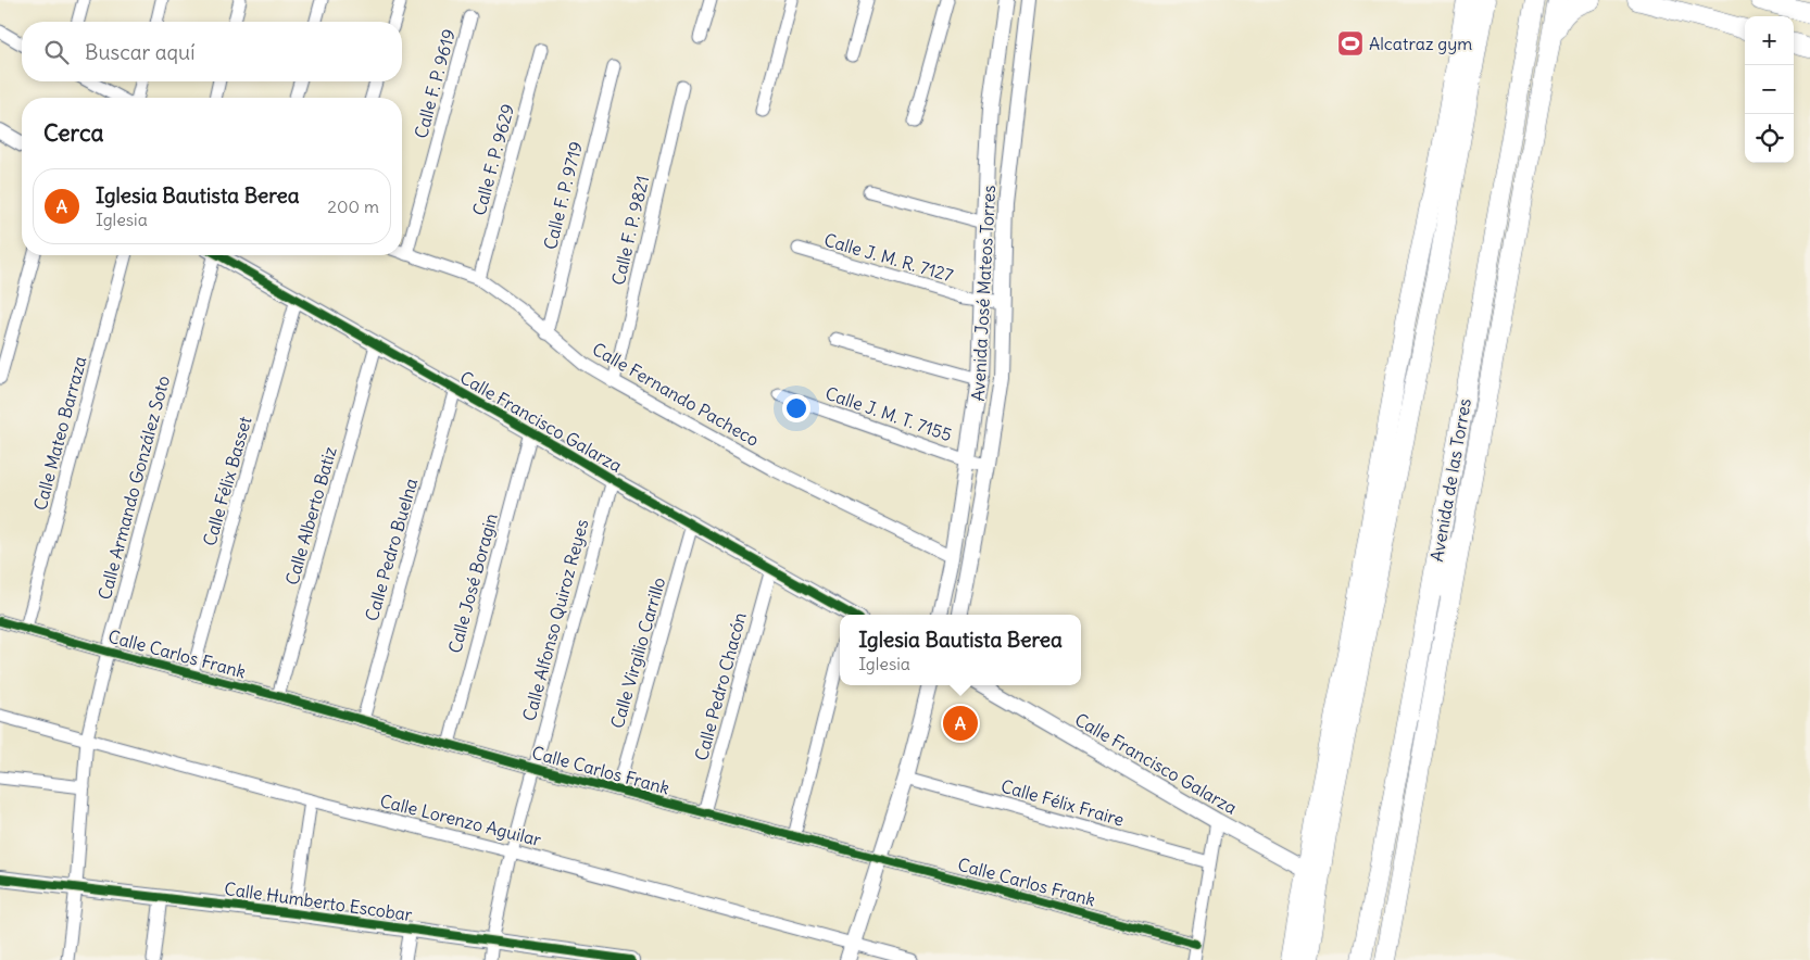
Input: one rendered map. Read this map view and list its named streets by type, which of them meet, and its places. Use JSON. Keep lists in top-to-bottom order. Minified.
{"streets":{"main road":["Avenida de las Torres"],"street":["Calle F. P. 9619","Calle F. P. 9629","Calle F. P. 9719","Calle F. P. 9821","Calle J. M. R. 7127","Avenida José Mateos Torres","Calle Fernando Pacheco","Calle J. M. T. 7155","Calle Francisco Galarza","Calle Mateo Barraza","Calle Félix Basset","Calle Armando González Soto","Calle Alberto Batiz","Calle Pedro Buelna","Calle José Boragin","Calle Alfonso Quiroz Reyes","Calle Virgilio Carrillo","Calle Carlos Frank","Calle Pedro Chacón","Calle Félix Fraire","Calle Lorenzo Aguilar","Calle Humberto Escobar"]},"crossings":[["Calle F. P. 9619","Calle Fernando Pacheco"],["Calle F. P. 9629","Calle Fernando Pacheco"],["Calle F. P. 9719","Calle Fernando Pacheco"],["Calle F. P. 9821","Calle Fernando Pacheco"],["Calle J. M. R. 7127","Avenida José Mateos Torres"],["Avenida José Mateos Torres","Calle Fernando Pacheco"],["Avenida José Mateos Torres","Calle J. M. T. 7155"],["Calle Francisco Galarza","Calle Félix Basset"],["Calle Francisco Galarza","Calle Alberto Batiz"],["Calle Francisco Galarza","Calle Pedro Buelna"],["Calle Francisco Galarza","Calle José Boragin"],["Calle Francisco Galarza","Calle Alfonso Quiroz Reyes"],["Calle Francisco Galarza","Calle Virgilio Carrillo"],["Calle Francisco Galarza","Calle Pedro Chacón"],["Calle Mateo Barraza","Calle Carlos Frank"],["Calle Félix Basset","Calle Carlos Frank"],["Calle Armando González Soto","Calle Carlos Frank"],["Calle Armando González Soto","Calle Lorenzo Aguilar"],["Calle Armando González Soto","Calle Humberto Escobar"],["Calle Alberto Batiz","Calle Carlos Frank"],["Calle Pedro Buelna","Calle Carlos Frank"],["Calle José Boragin","Calle Carlos Frank"],["Calle Alfonso Quiroz Reyes","Calle Carlos Frank"],["Calle Alfonso Quiroz Reyes","Calle Lorenzo Aguilar"],["Calle Alfonso Quiroz Reyes","Calle Humberto Escobar"],["Calle Virgilio Carrillo","Calle Carlos Frank"],["Calle Carlos Frank","Calle Pedro Chacón"]],"places":{"sports":["Alcatraz gym"]},"page":{"map_buttons":["+","−"],"search":"Buscar aquí","heading":"Cerca","list":[{"mark":"A","name":"Iglesia Bautista Berea","note":"Iglesia","value":"200 m"}],"popup":["Iglesia Bautista Berea","Iglesia"],"pins":"A"}}
